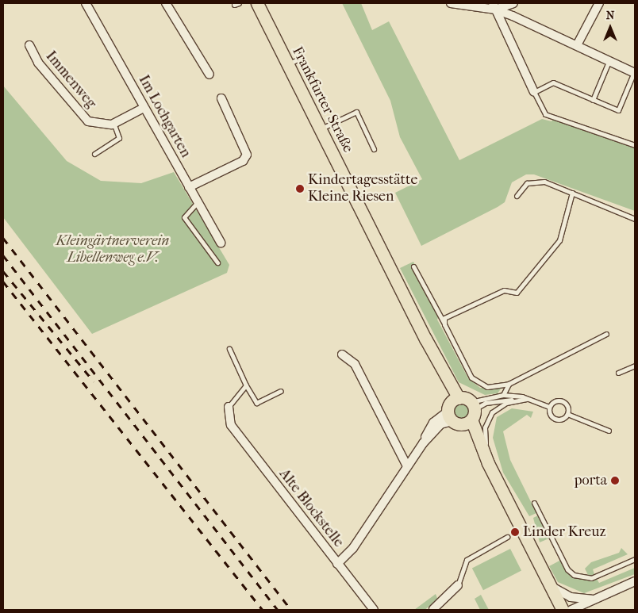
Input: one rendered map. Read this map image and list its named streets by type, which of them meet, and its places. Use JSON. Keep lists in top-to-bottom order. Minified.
{"streets":{"main road":["Frankfurter Straße"],"street":["Immenweg","Im Lochgarten","Alte Blockstelle"]},"crossings":[["Immenweg","Im Lochgarten"],["Frankfurter Straße","Alte Blockstelle"]],"parks":["Kleingärtnerverein Libellenweg e.V."],"places":["Kindertagesstätte Kleine Riesen","porta","Linder Kreuz"],"north":"top"}
